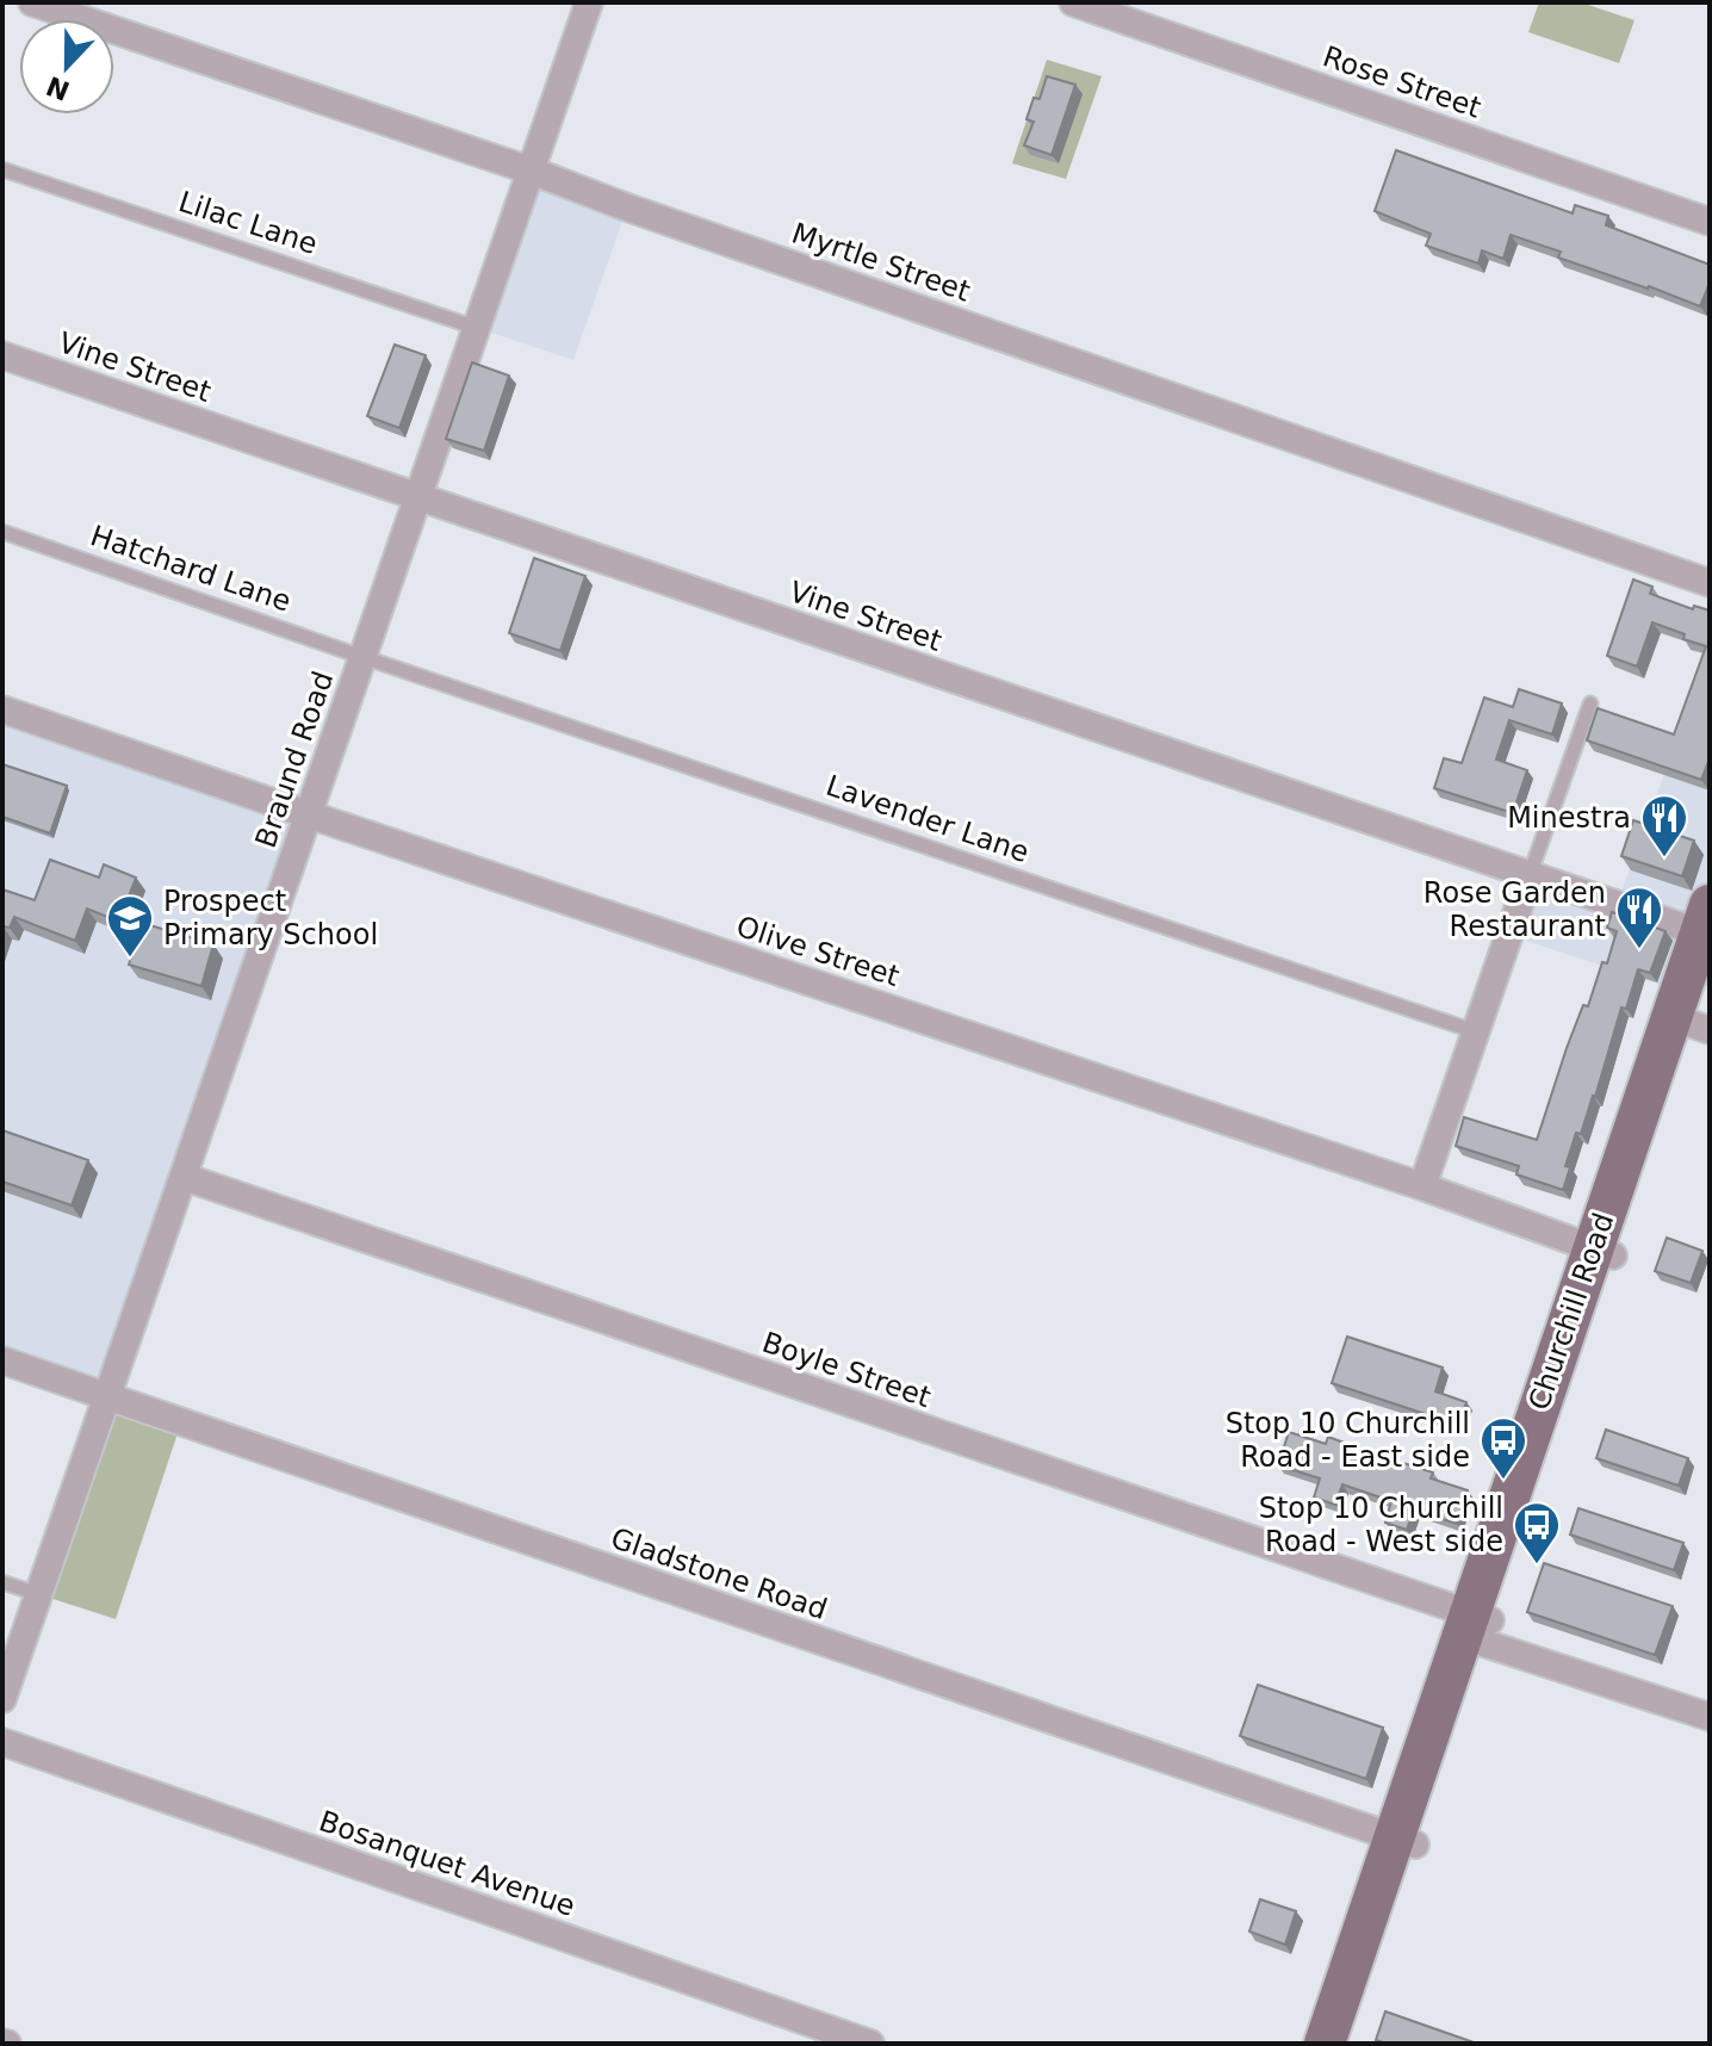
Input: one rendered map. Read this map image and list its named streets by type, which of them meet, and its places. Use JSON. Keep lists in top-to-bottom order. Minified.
{"streets":{"main road":["Churchill Road"],"street":["Rose Street","Myrtle Street","Vine Street","Braund Road","Olive Street","Boyle Street","Gladstone Road","Bosanquet Avenue"],"lane":["Lilac Lane","Hatchard Lane","Lavender Lane"]},"crossings":[["Lilac Lane","Braund Road"],["Myrtle Street","Braund Road"],["Vine Street","Braund Road"],["Vine Street","Churchill Road"],["Hatchard Lane","Braund Road"],["Hatchard Lane","Lavender Lane"],["Braund Road","Lavender Lane"],["Braund Road","Olive Street"],["Braund Road","Boyle Street"],["Braund Road","Gladstone Road"],["Olive Street","Churchill Road"],["Churchill Road","Boyle Street"],["Churchill Road","Gladstone Road"]],"places":{"restaurant":["Minestra","Rose Garden Restaurant"],"school or university":["Prospect Primary School"],"bus stop":["Stop 10 Churchill Road - East side","Stop 10 Churchill Road - West side"]},"north":"bottom"}
